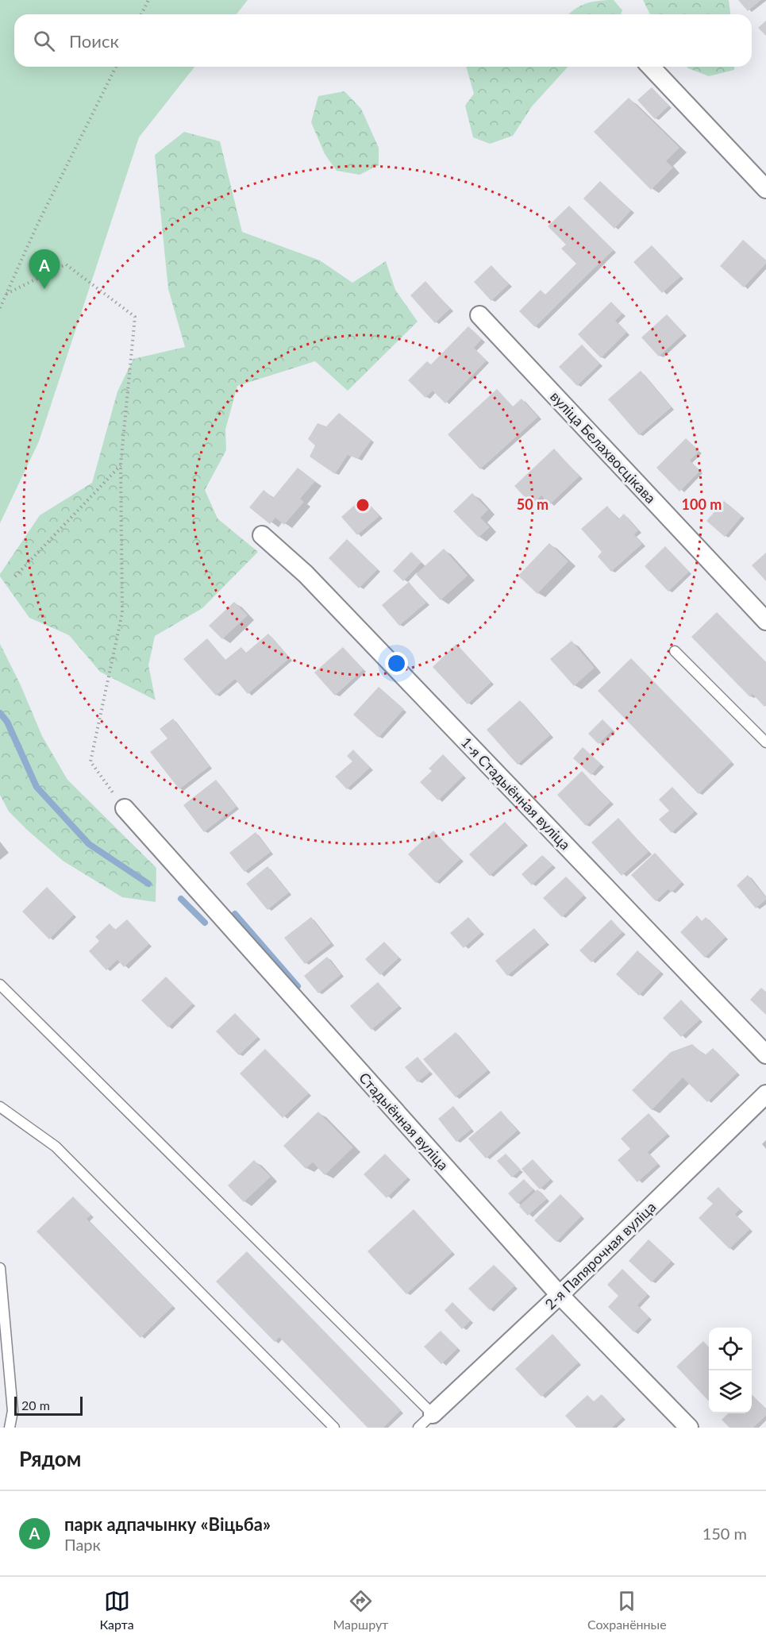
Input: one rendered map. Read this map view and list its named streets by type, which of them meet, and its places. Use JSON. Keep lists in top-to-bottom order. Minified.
{"streets":{"street":["вуліца Белахвосцікава","1-я Стадыённая вуліца","Стадыённая вуліца","2-я Папярочная вуліца"]},"crossings":[["Стадыённая вуліца","2-я Папярочная вуліца"]],"scale_bar":"20 m","page":{"search":"Поиск","pins":"A","scale":"20 m","heading":"Рядом","list":[{"mark":"A","name":"парк адпачынку «Віцьба»","note":"Парк","value":"150 m"}],"nav":["Карта","Маршрут","Сохранённые"]},"rings":["50 m","100 m"]}
